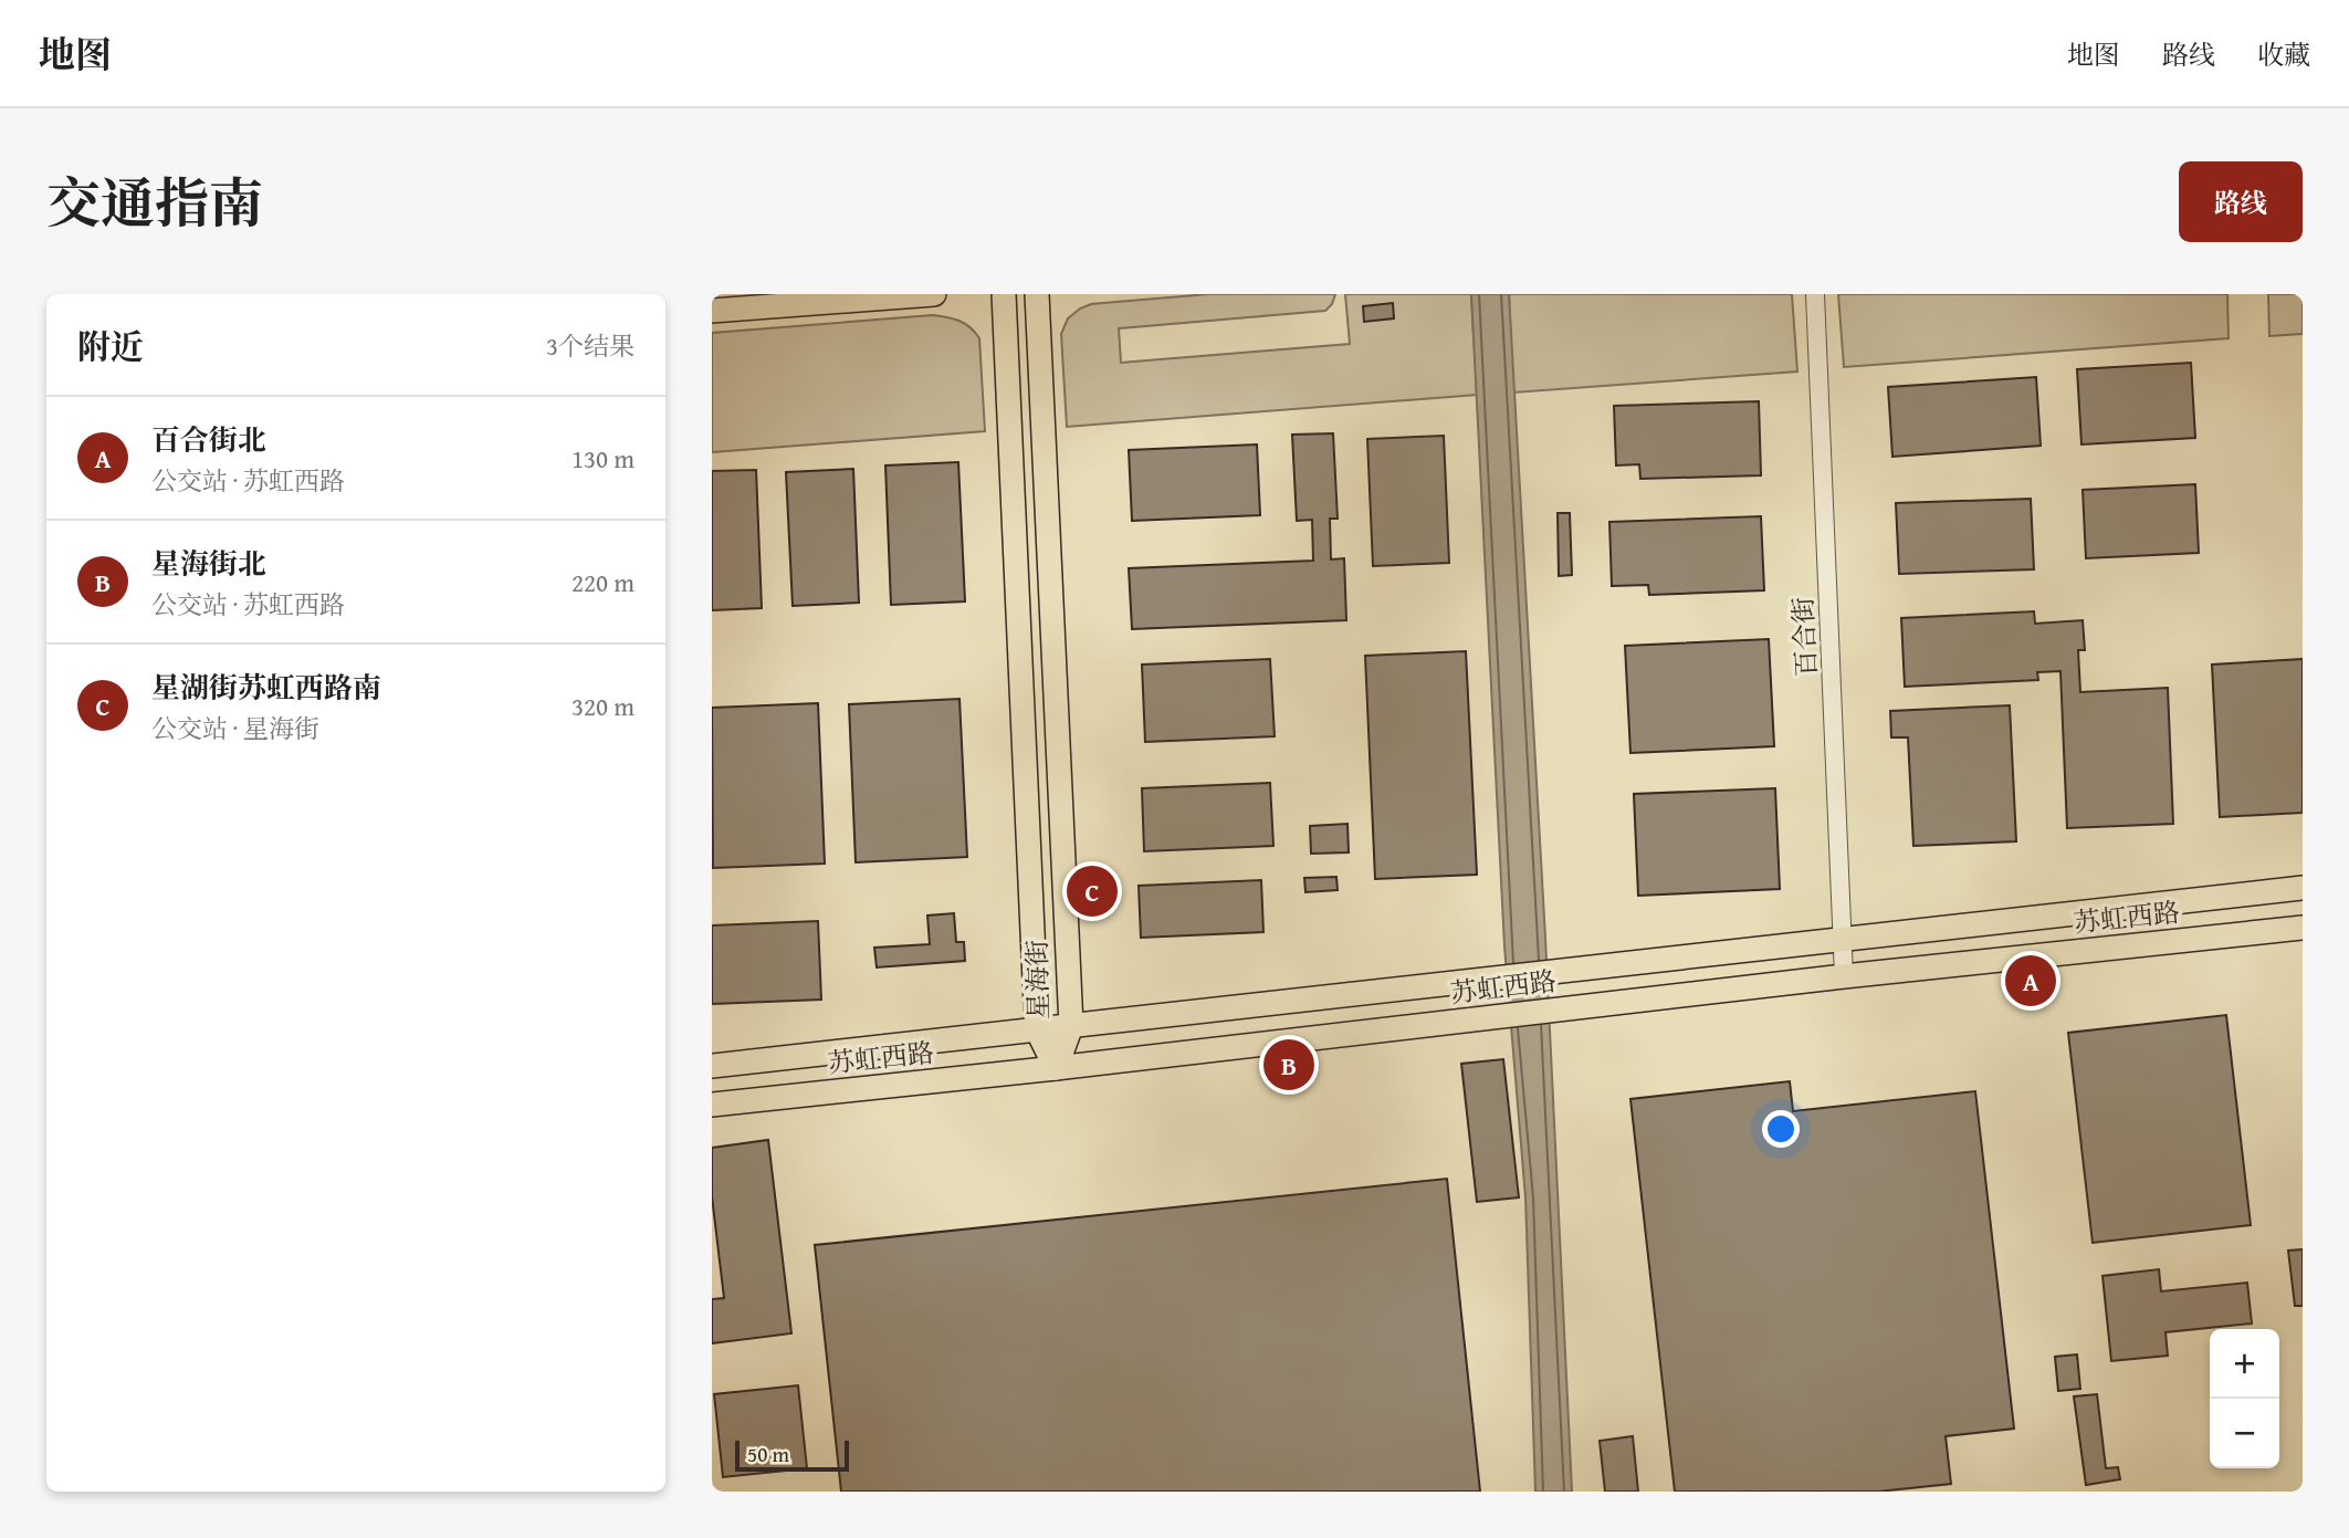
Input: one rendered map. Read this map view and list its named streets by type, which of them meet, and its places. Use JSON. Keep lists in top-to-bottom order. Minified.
{"streets":{"main road":["苏虹西路","星海街"],"street":["百合街"]},"crossings":[["百合街","苏虹西路"],["苏虹西路","星海街"]],"scale_bar":"50 m","page":{"header":"地图","nav":["地图","路线","收藏"],"title":"交通指南","buttons":"路线","heading":["附近","3个结果"],"list":[{"mark":"A","name":"百合街北","note":"公交站 · 苏虹西路","value":"130 m"},{"mark":"B","name":"星海街北","note":"公交站 · 苏虹西路","value":"220 m"},{"mark":"C","name":"星湖街苏虹西路南","note":"公交站 · 星海街","value":"320 m"}],"pins":["C","A","B"],"map_buttons":["+","−"],"scale":"50 m"}}
